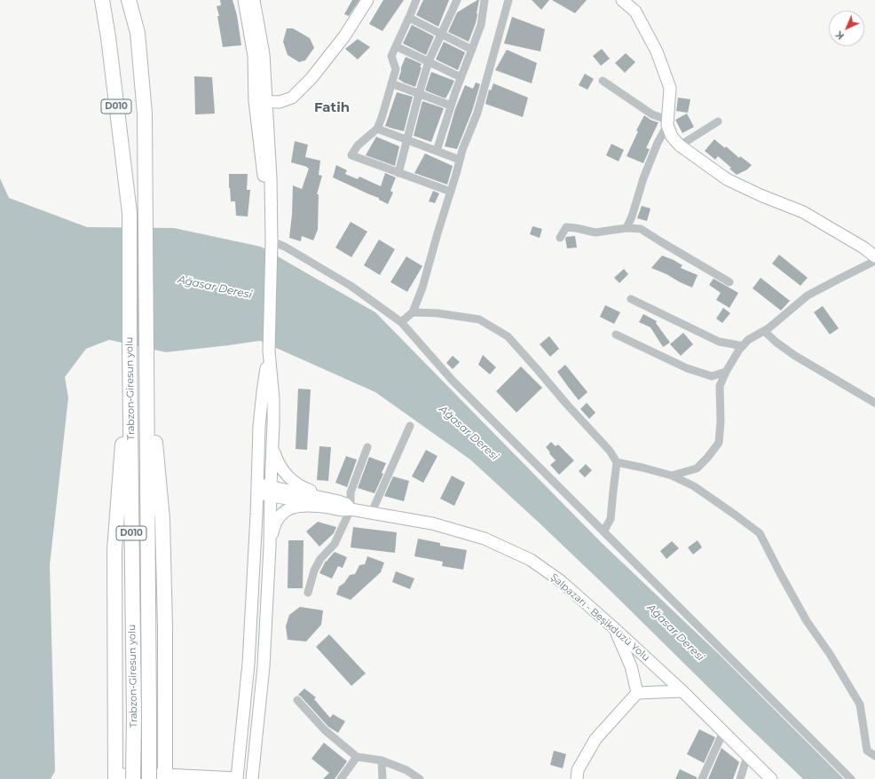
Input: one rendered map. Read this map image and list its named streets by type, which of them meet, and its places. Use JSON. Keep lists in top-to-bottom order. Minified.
{"streets":{"highway":["D010","Trabzon-Giresun yolu"],"main road":["Şalpazarı - Beşikdüzü Yolu"]},"districts":["Fatih"],"water":["Ağasar Deresi"],"north":"bottom left"}
